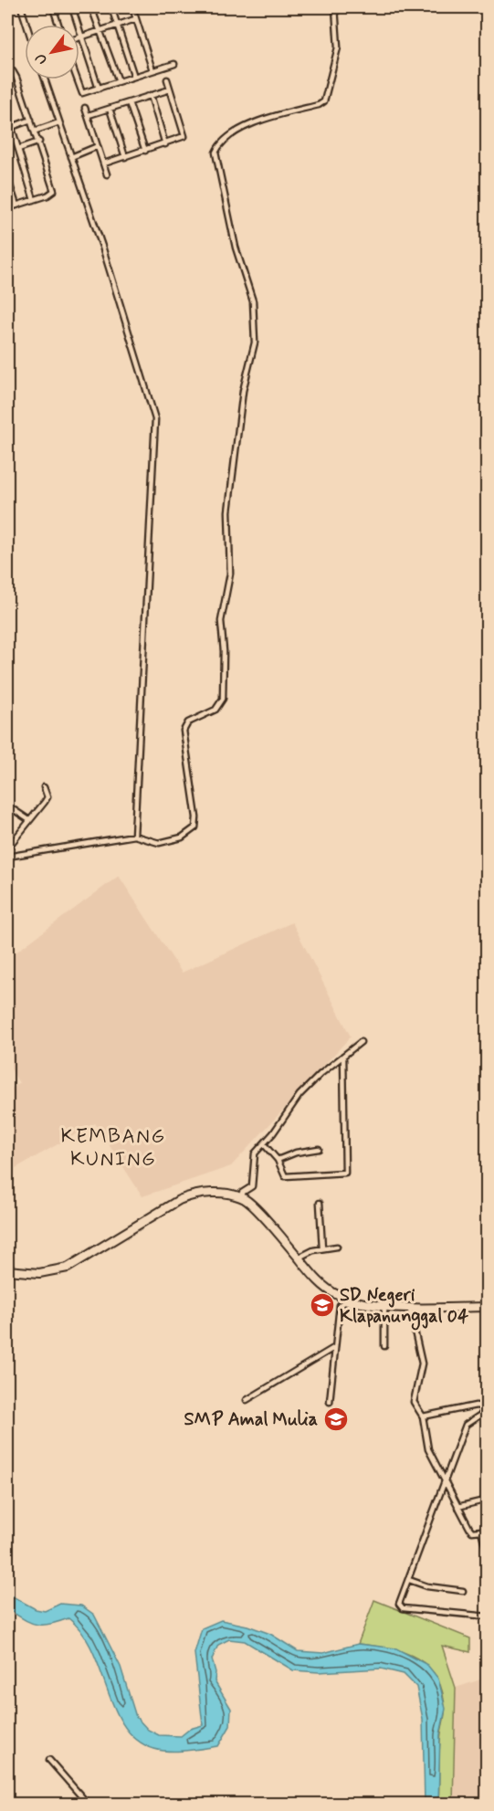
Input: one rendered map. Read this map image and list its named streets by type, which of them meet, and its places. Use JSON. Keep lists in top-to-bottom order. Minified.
{"districts":["KEMBANG KUNING"],"places":{"school or university":["SD Negeri Klapanunggal 04","SMP Amal Mulia"]},"north":"bottom left"}
